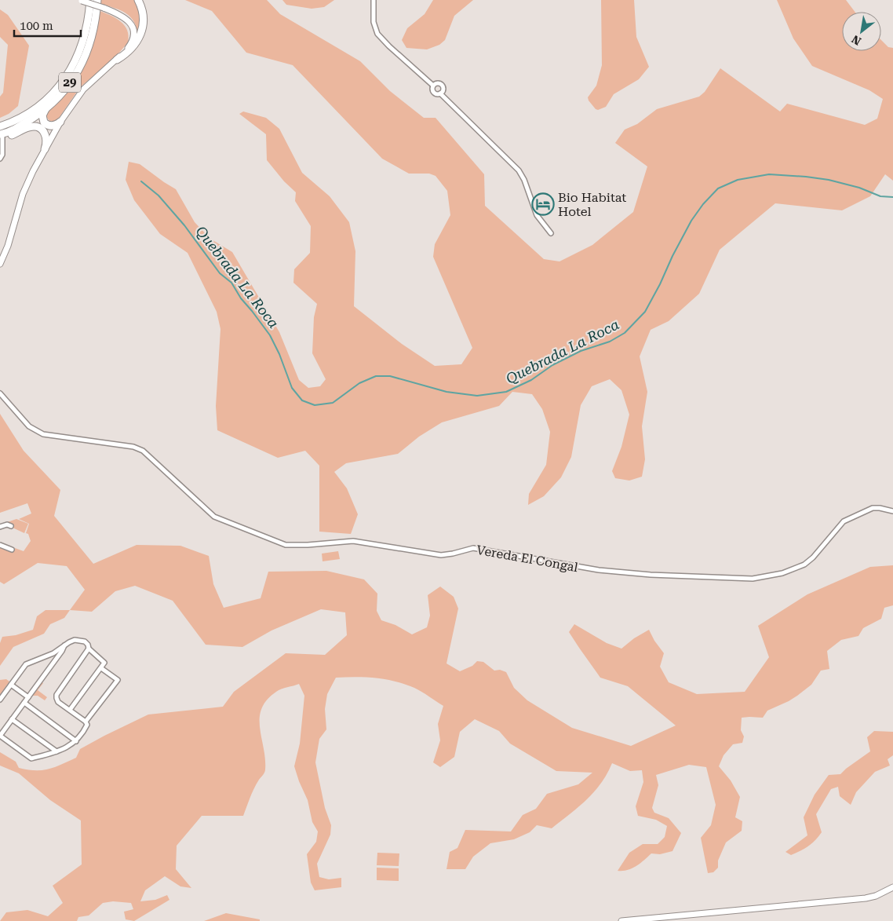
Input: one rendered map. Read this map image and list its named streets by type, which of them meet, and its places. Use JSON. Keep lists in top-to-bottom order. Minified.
{"streets":{"highway":["29"],"street":["Vereda El Congal"]},"water":["Quebrada La Roca"],"places":{"hotel":["Bio Habitat Hotel"]},"scale_bar":"100 m","north":"bottom left"}
